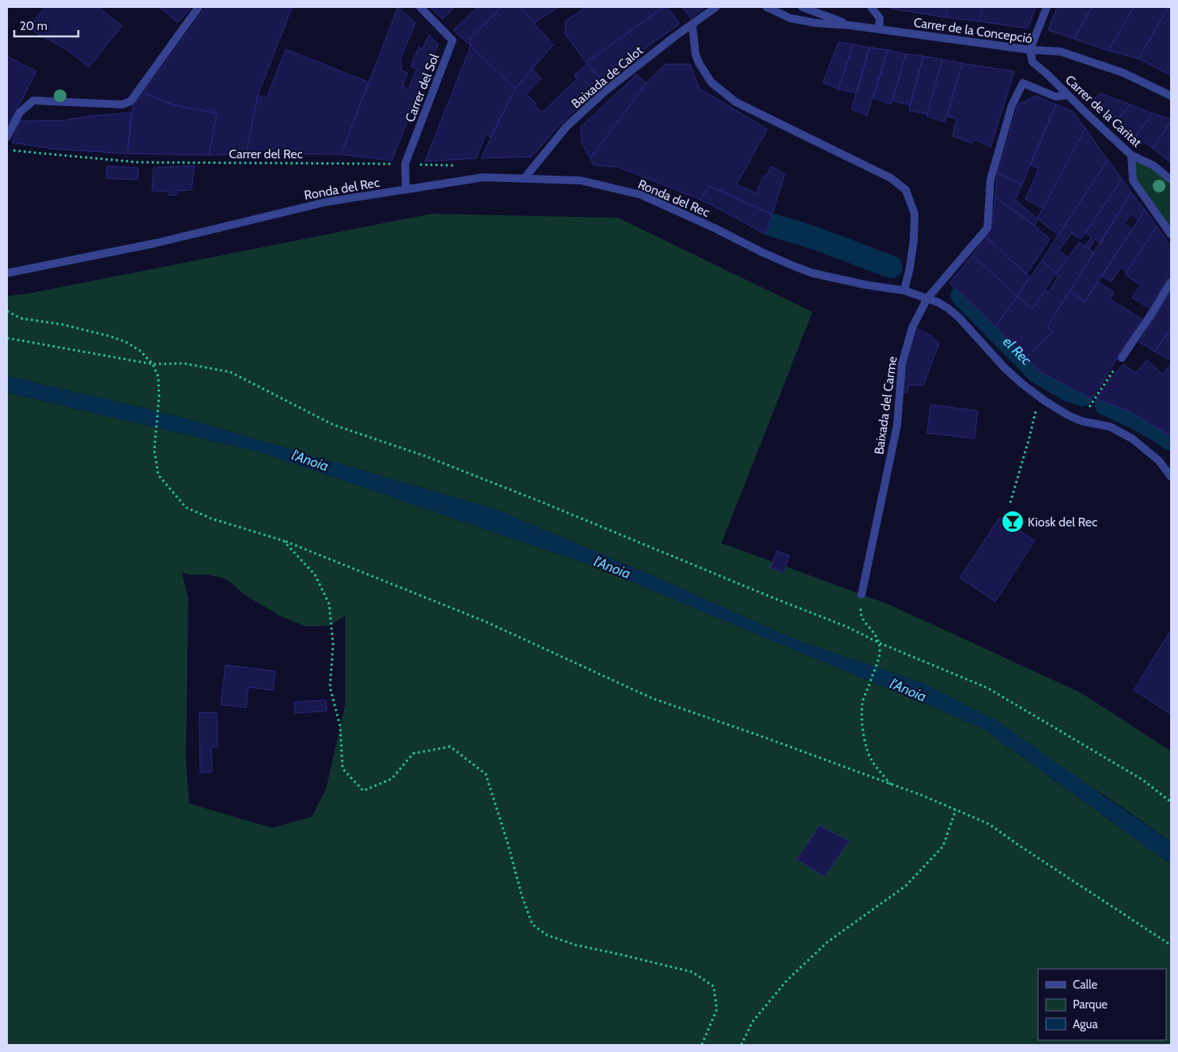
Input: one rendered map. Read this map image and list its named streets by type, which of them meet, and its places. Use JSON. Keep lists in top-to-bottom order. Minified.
{"streets":{"street":["Carrer de la Concepció","Baixada de Calot","Carrer del Sol","Carrer de la Caritat","Ronda del Rec","Baixada del Carme"],"path":["Carrer del Rec"]},"crossings":[["Carrer de la Concepció","Carrer de la Caritat"],["Baixada de Calot","Ronda del Rec"],["Carrer del Sol","Carrer del Rec"],["Carrer del Sol","Ronda del Rec"],["Carrer de la Caritat","Baixada del Carme"],["Ronda del Rec","Baixada del Carme"]],"water":["el Rec","l'Anoia"],"places":{"bar":["Kiosk del Rec"]},"legend":["Calle","Parque","Agua"],"scale_bar":"20 m"}
